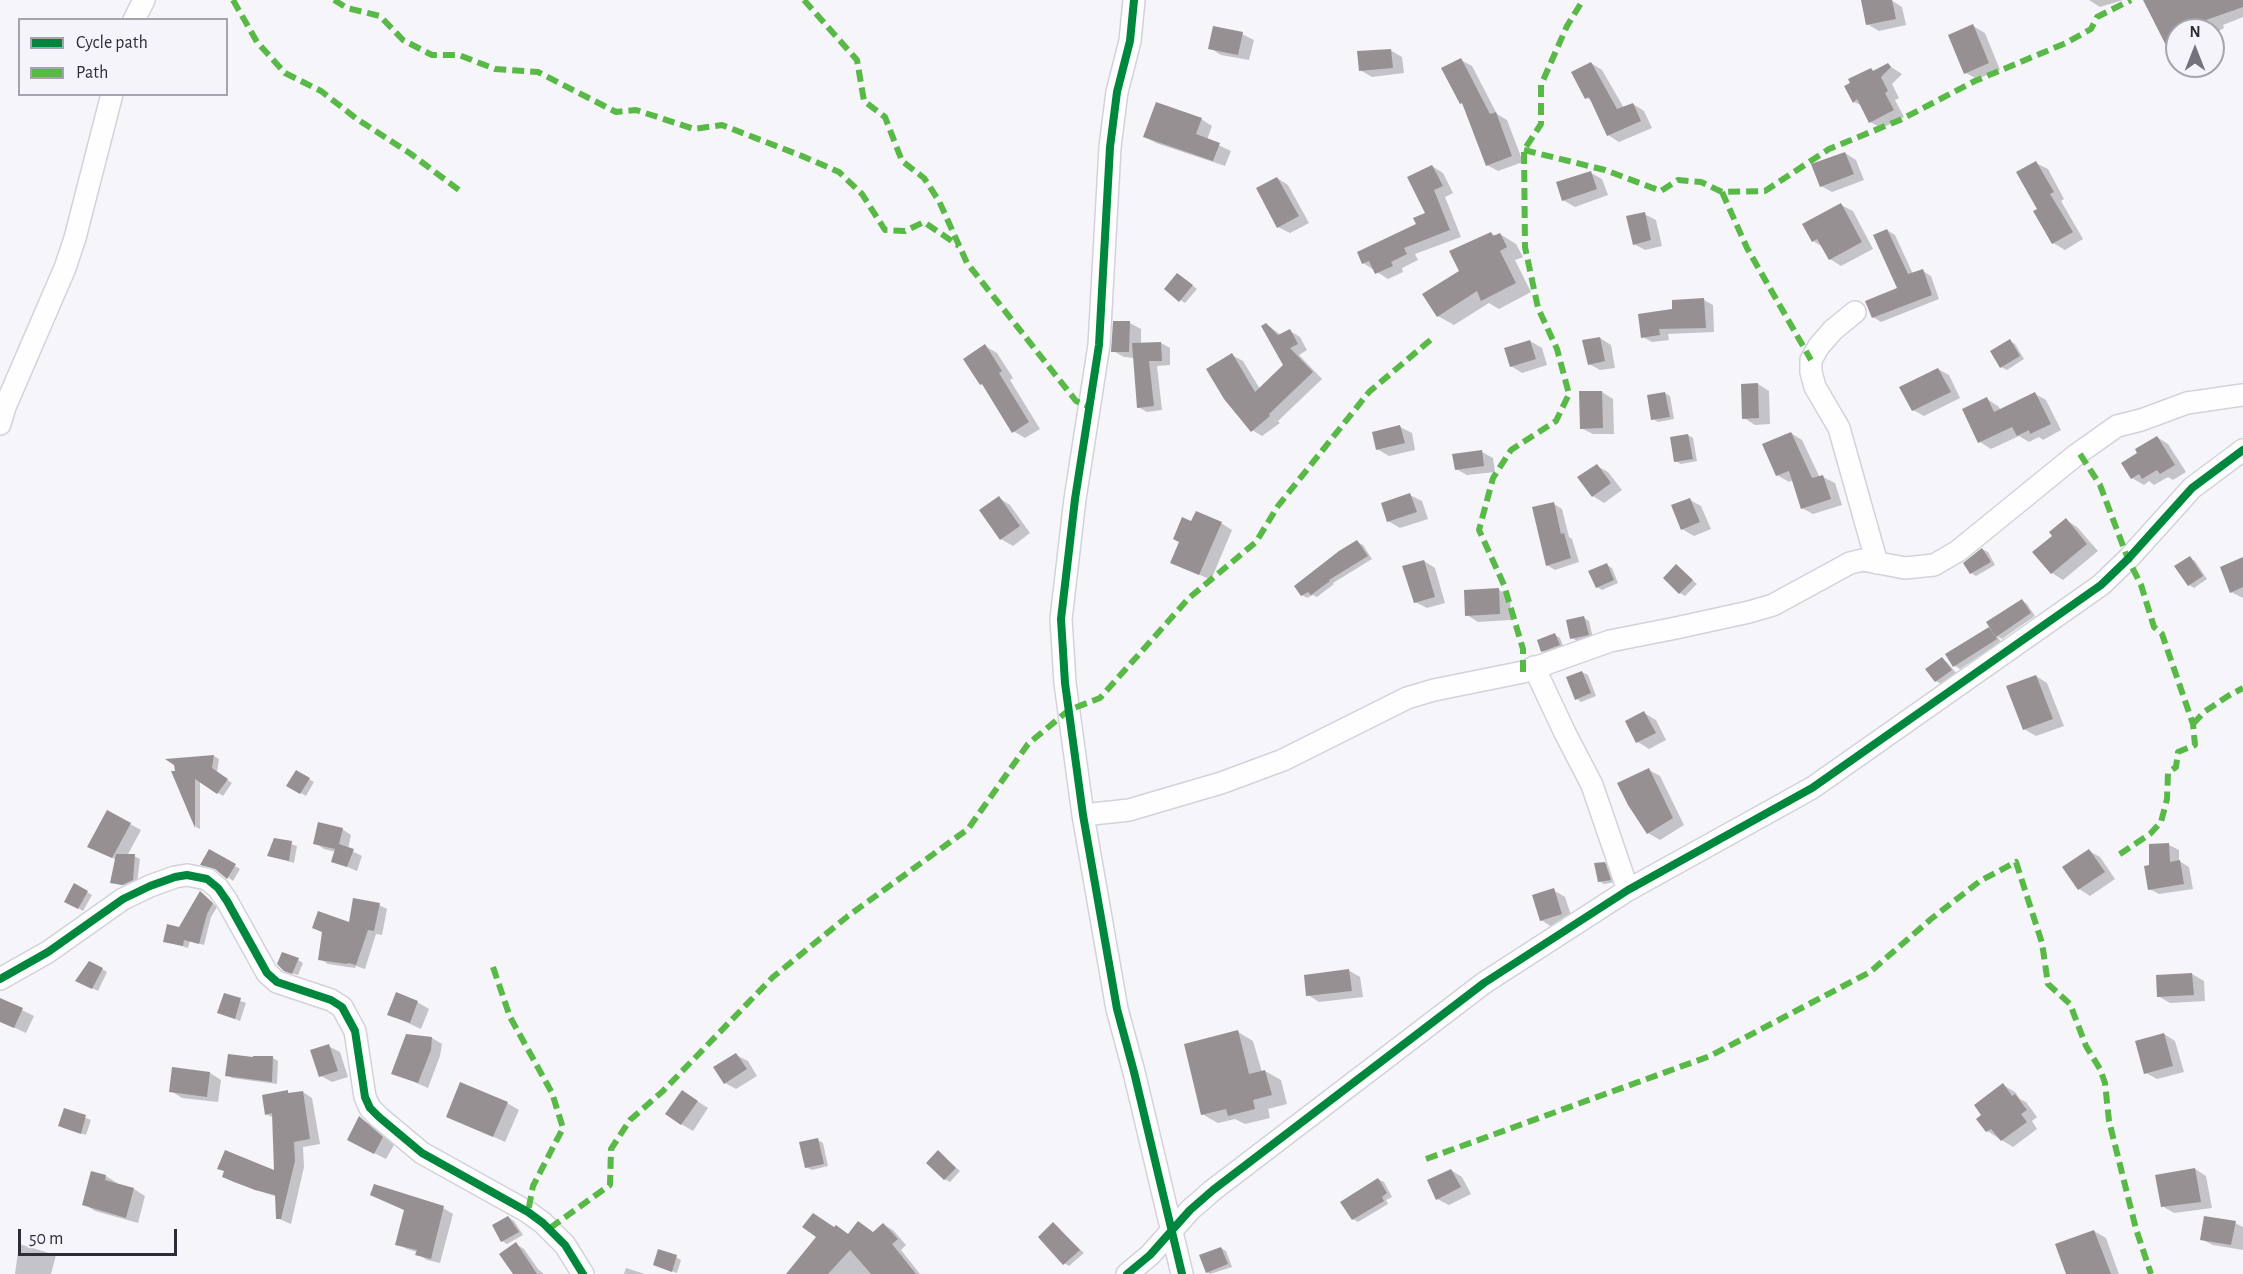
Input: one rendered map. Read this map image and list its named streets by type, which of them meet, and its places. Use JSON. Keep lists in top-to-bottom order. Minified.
{"legend":["Cycle path","Path"],"scale_bar":"50 m","north":"top"}
